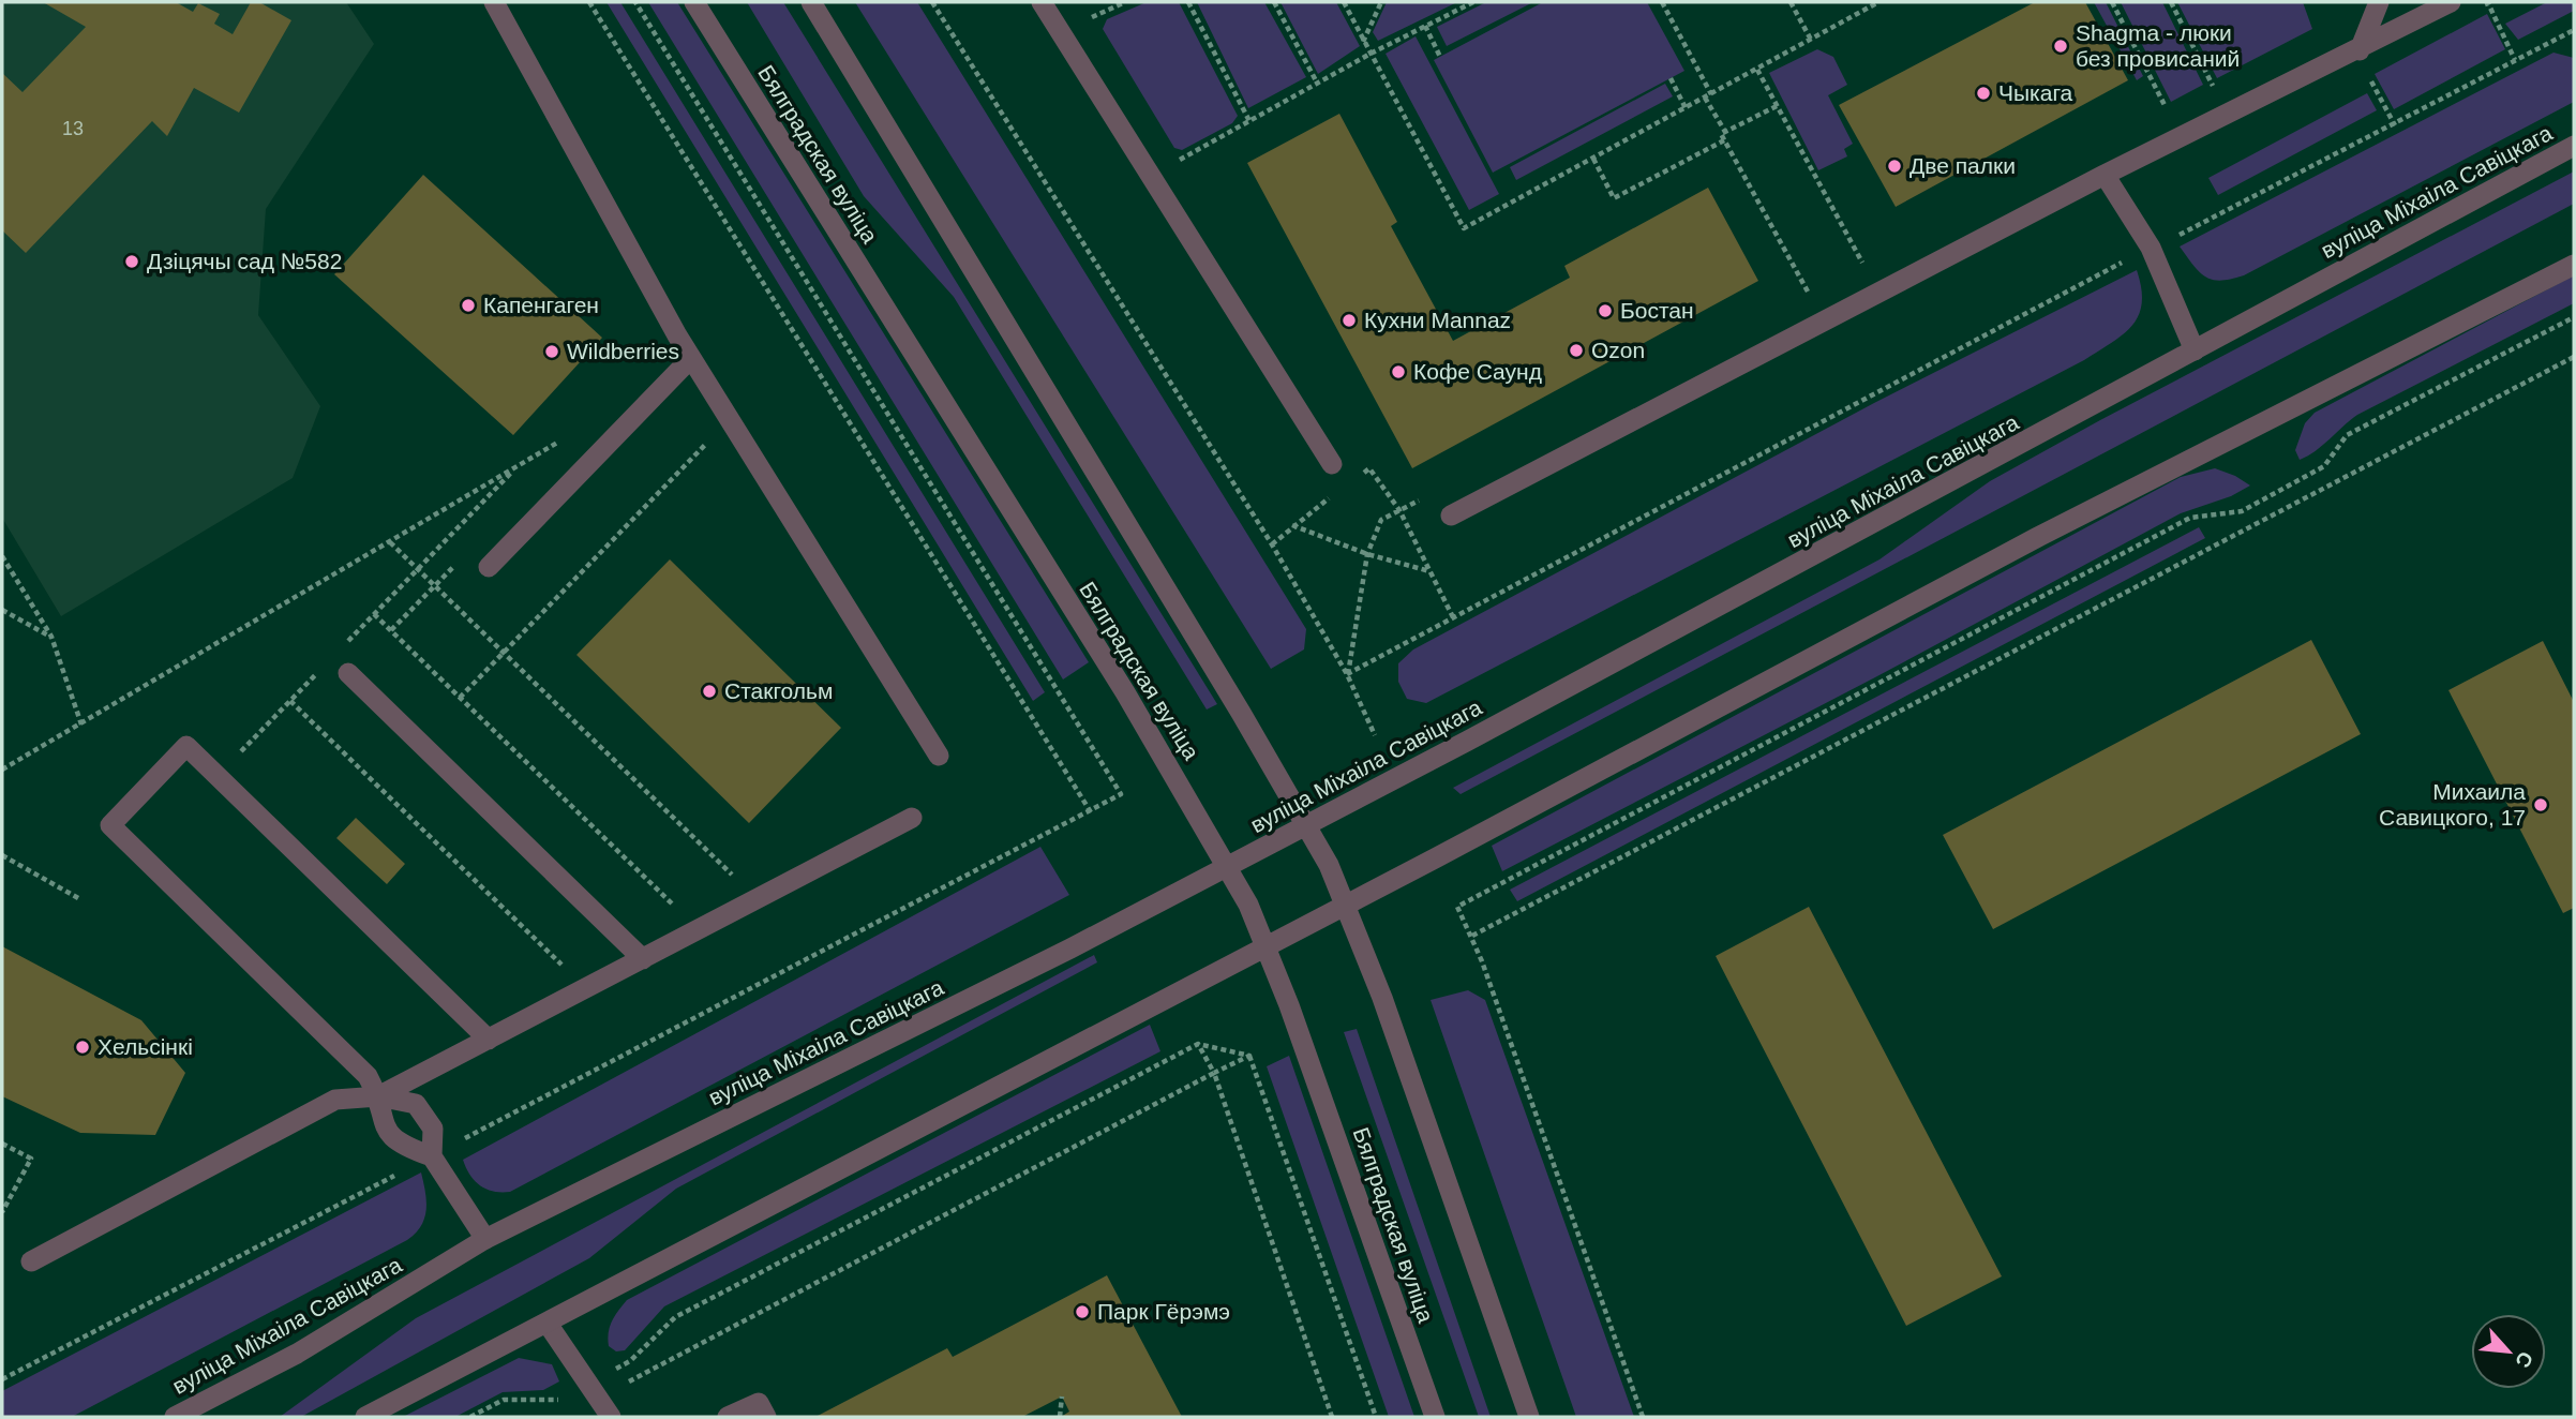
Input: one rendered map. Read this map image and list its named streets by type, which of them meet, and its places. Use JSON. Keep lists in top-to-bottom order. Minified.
{"streets":{"street":["Бялградская вуліца","вуліца Міхаіла Савіцкага"]},"crossings":[["Бялградская вуліца","вуліца Міхаіла Савіцкага"]],"places":["Shagma - люки без провисаний","Чыкага","Две палки","Дзіцячы сад №582","Капенгаген","Бостан","Кухни Mannaz","Ozon","Wildberries","Кофе Саунд","Стакгольм","Михаила Савицкого, 17","Хельсінкі","Парк Гёрэмэ"],"house_numbers":["13"],"north":"bottom right"}
